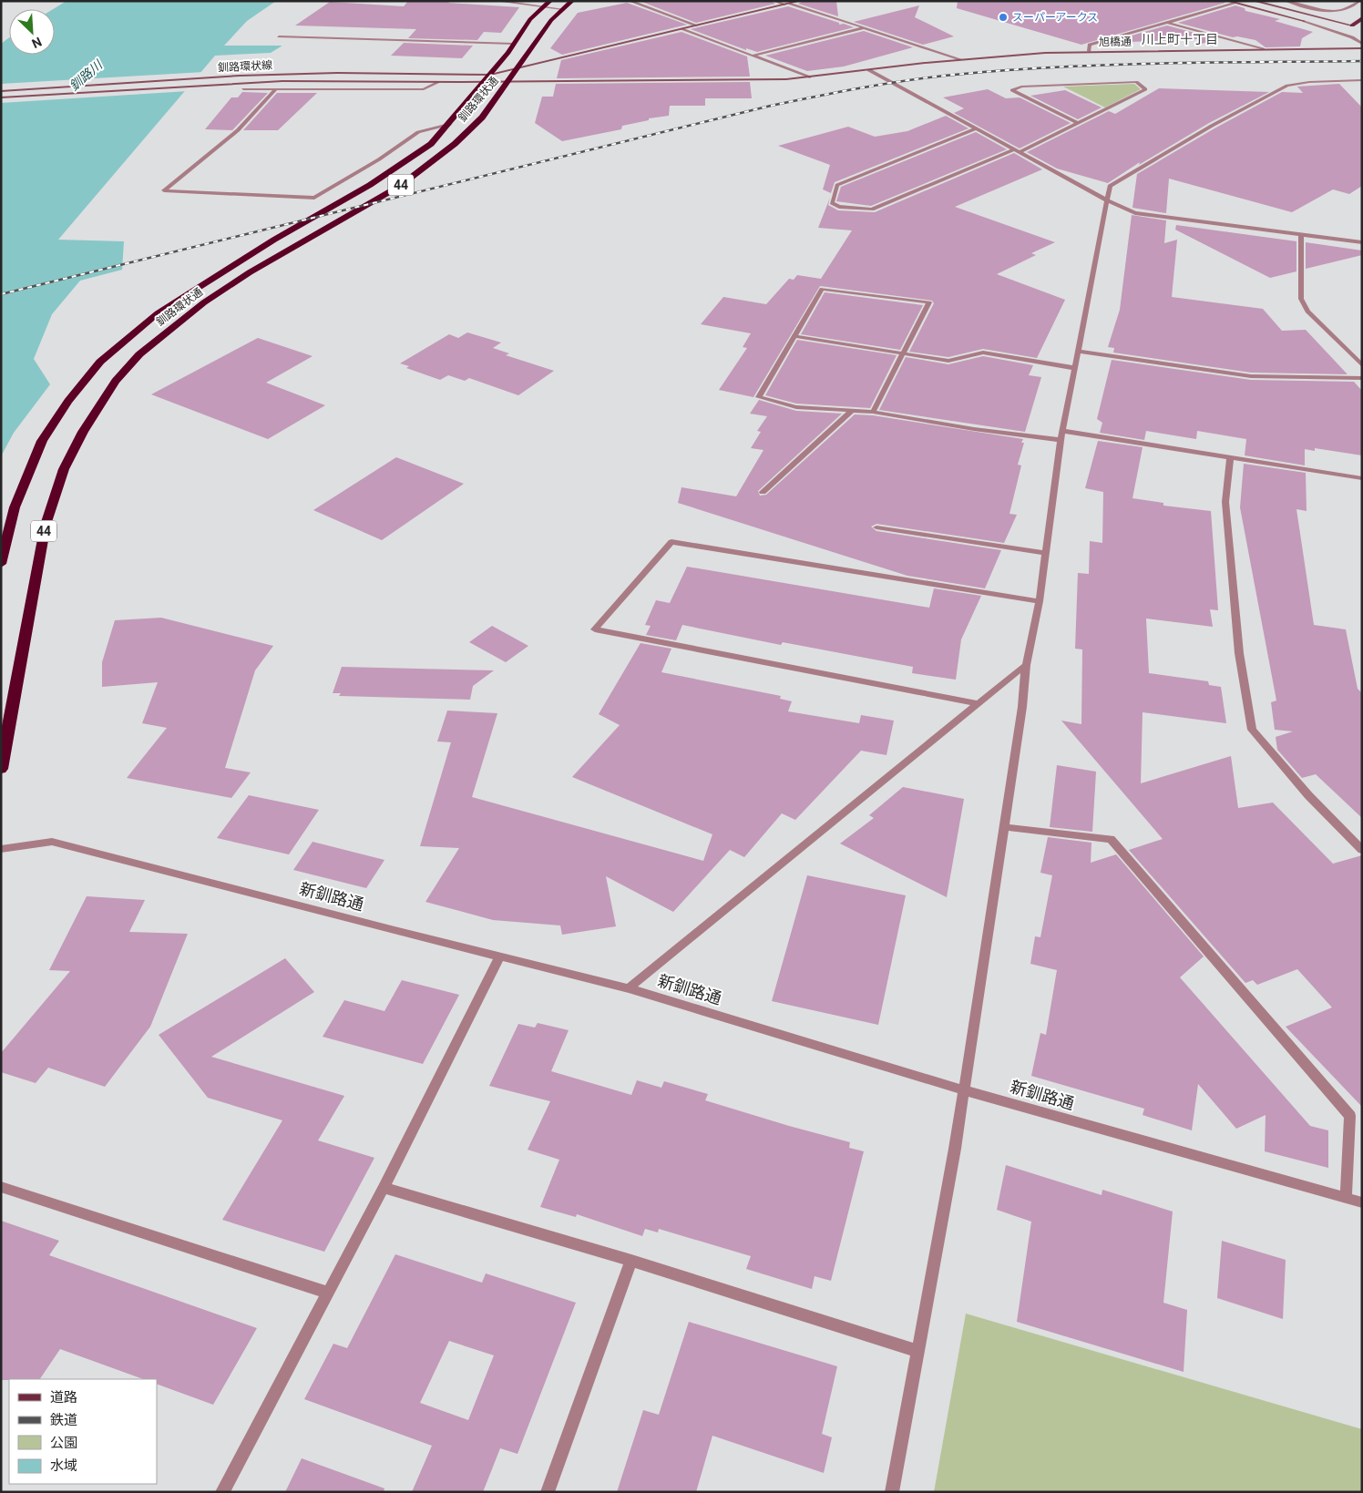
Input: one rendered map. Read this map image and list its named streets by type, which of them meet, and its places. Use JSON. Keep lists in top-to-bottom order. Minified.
{"streets":{"highway":["釧路環状通","44"],"street":["旭橋通","釧路環状線","新釧路通"]},"crossings":[["旭橋通","釧路環状線"],["釧路環状線","釧路環状通"]],"districts":["川上町十丁目"],"water":["釧路川"],"places":["スーパーアークス"],"legend":["道路","鉄道","公園","水域"],"north":"bottom right"}
